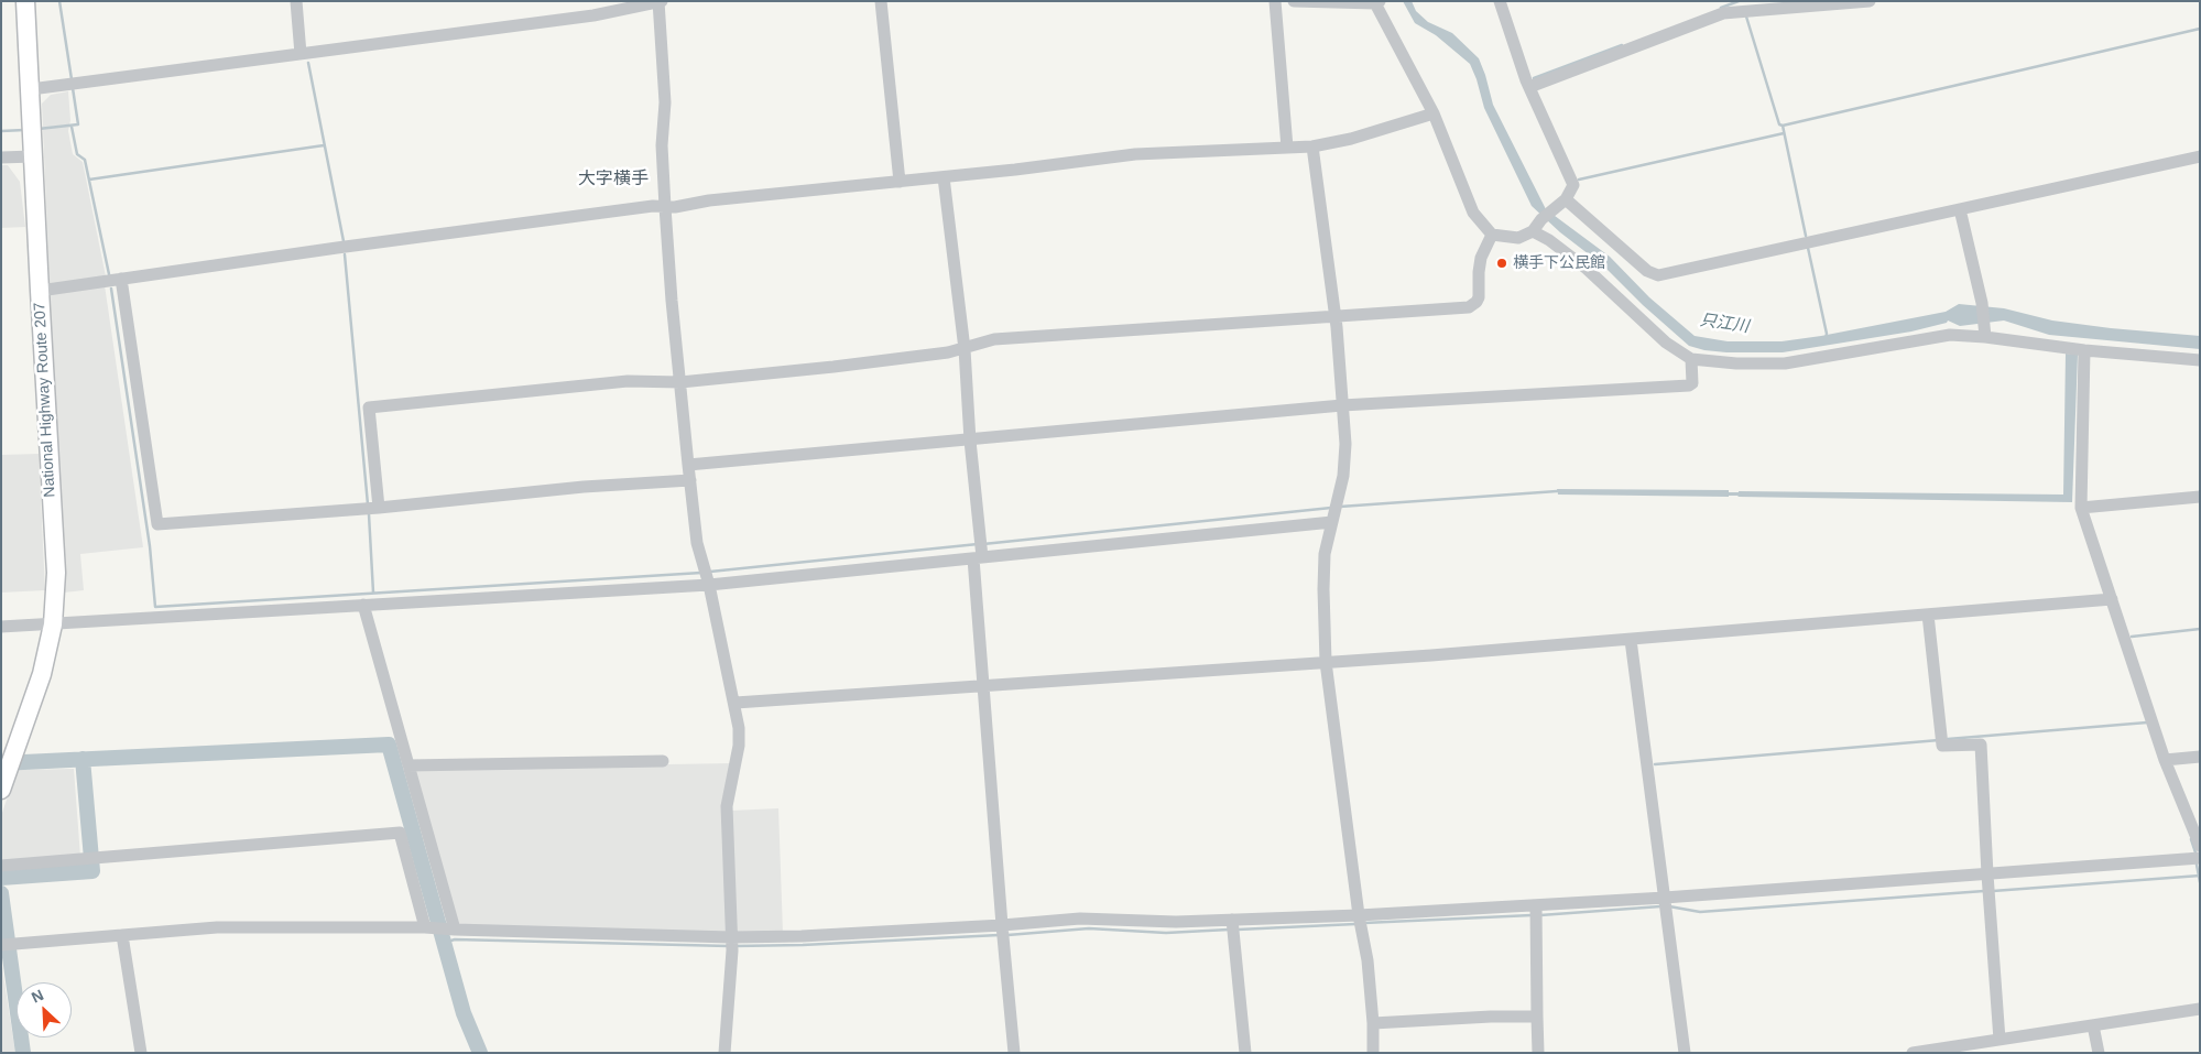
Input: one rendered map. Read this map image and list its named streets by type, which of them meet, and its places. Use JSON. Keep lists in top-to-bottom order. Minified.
{"streets":{"highway":["National Highway Route 207"]},"districts":["大字横手"],"water":["只江川"],"places":["横手下公民館"],"north":"top left"}
